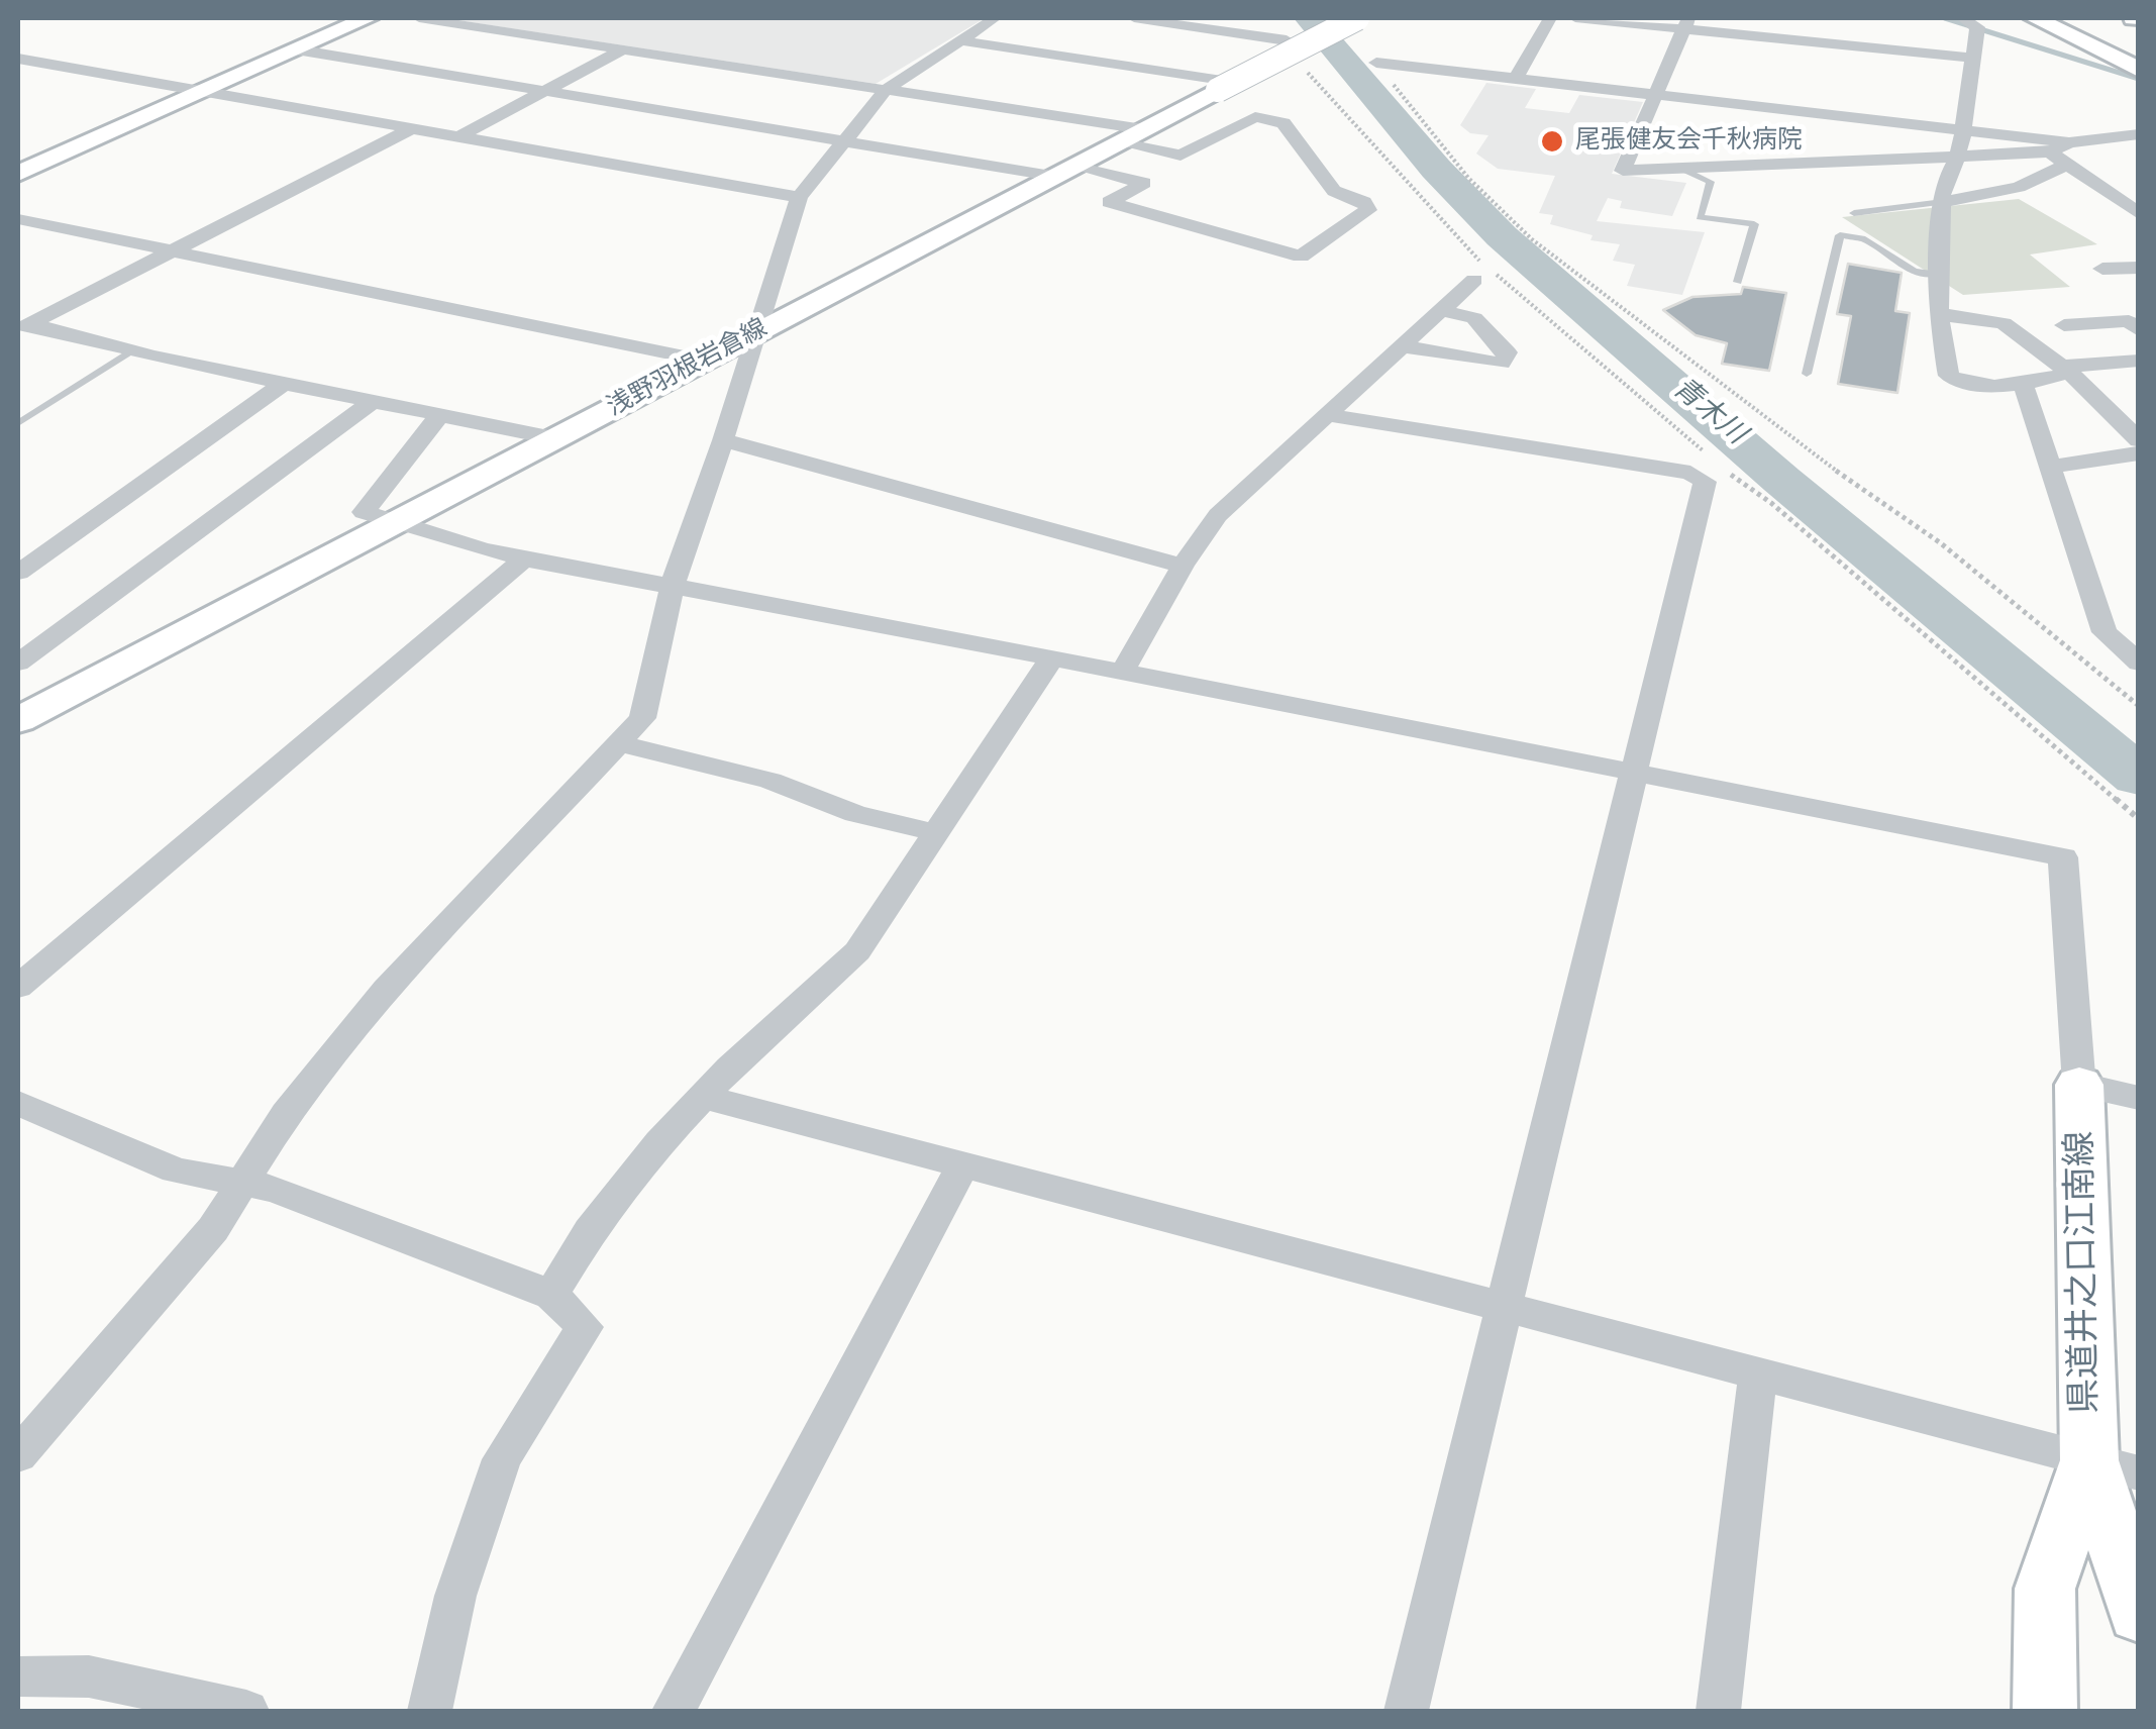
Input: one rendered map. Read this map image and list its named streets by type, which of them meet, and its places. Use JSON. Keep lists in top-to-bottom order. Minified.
{"streets":{"main road":["浅野羽根岩倉線","県道井之口江南線"]},"water":["青木川"],"places":["尾張健友会千秋病院"]}
